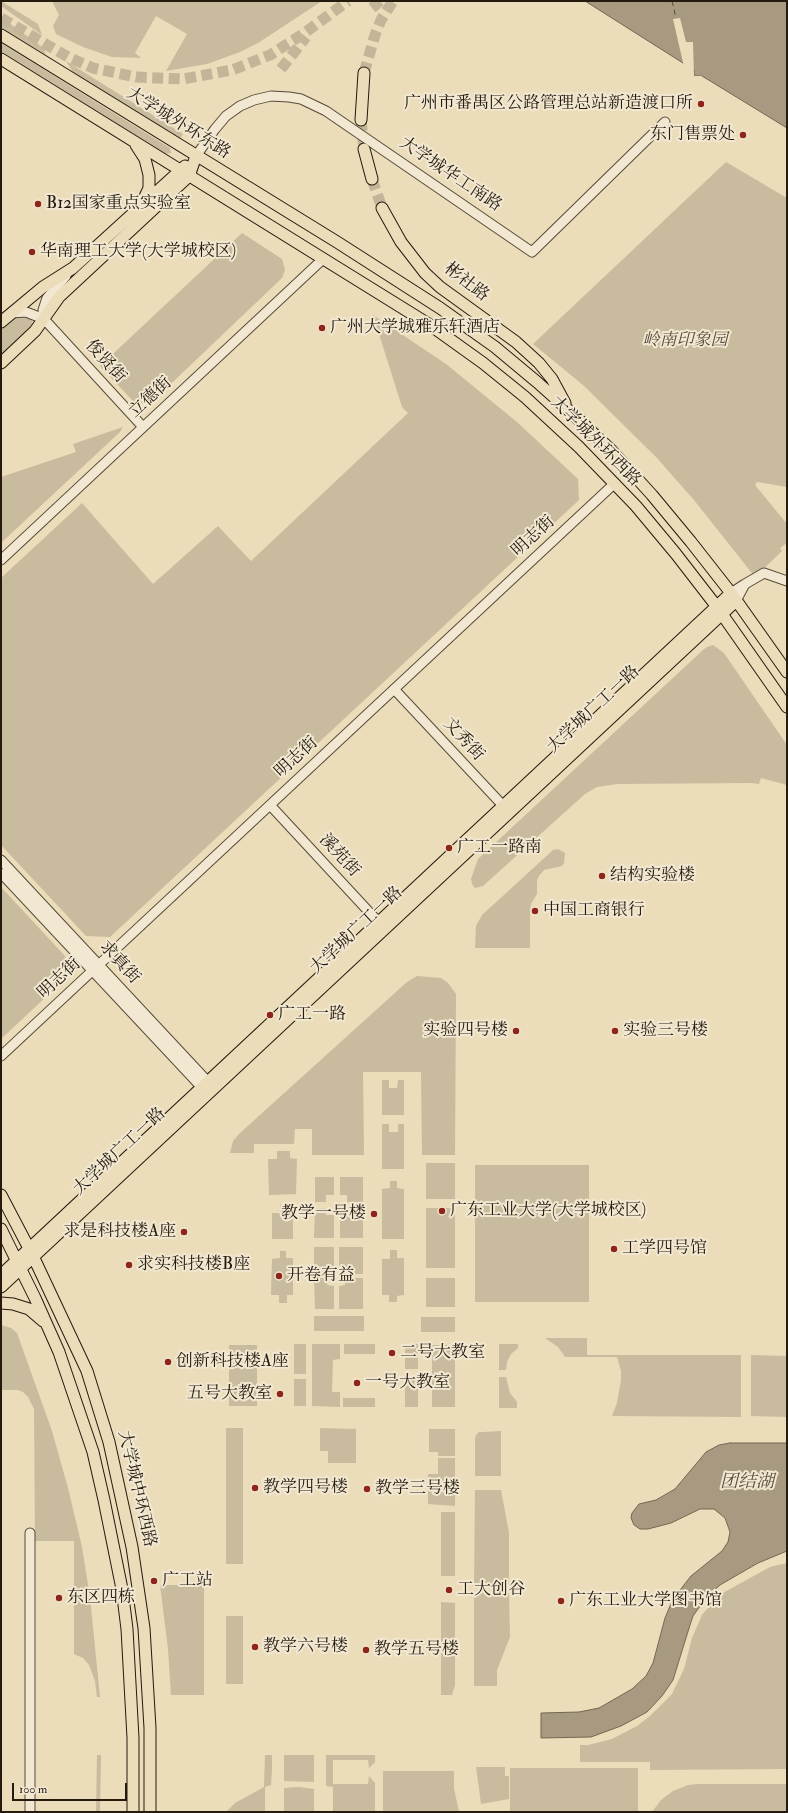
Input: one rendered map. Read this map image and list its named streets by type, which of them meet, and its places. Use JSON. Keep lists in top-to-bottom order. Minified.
{"streets":{"main road":["大学城外环东路","大学城华工南路","彬社路","大学城外环西路","大学城广工一路","大学城中环西路"],"street":["俊贤街","立德街","明志街","文秀街","溪苑街","求真街"]},"crossings":[["大学城外环东路","大学城华工南路"],["大学城外环东路","大学城外环西路"],["大学城华工南路","俊贤街"],["彬社路","大学城外环西路"],["俊贤街","立德街"],["立德街","大学城外环西路"],["大学城外环西路","明志街"],["大学城外环西路","大学城广工一路"],["明志街","文秀街"],["明志街","溪苑街"],["明志街","求真街"],["大学城广工一路","文秀街"],["大学城广工一路","溪苑街"],["大学城广工一路","求真街"],["大学城广工一路","大学城中环西路"]],"water":["团结湖"],"parks":["岭南印象园"],"places":["广州市番禺区公路管理总站新造渡口所","东门售票处","B12国家重点实验室","华南理工大学(大学城校区)","广州大学城雅乐轩酒店","广工一路南","结构实验楼","中国工商银行","广工一路","实验四号楼","实验三号楼","广东工业大学(大学城校区)","教学一号楼","求是科技楼A座","工学四号馆","求实科技楼B座","开卷有益","二号大教室","创新科技楼A座","一号大教室","五号大教室","教学四号楼","教学三号楼","广工站","工大创谷","东区四栋","广东工业大学图书馆","教学六号楼","教学五号楼"],"scale_bar":"100 m"}
